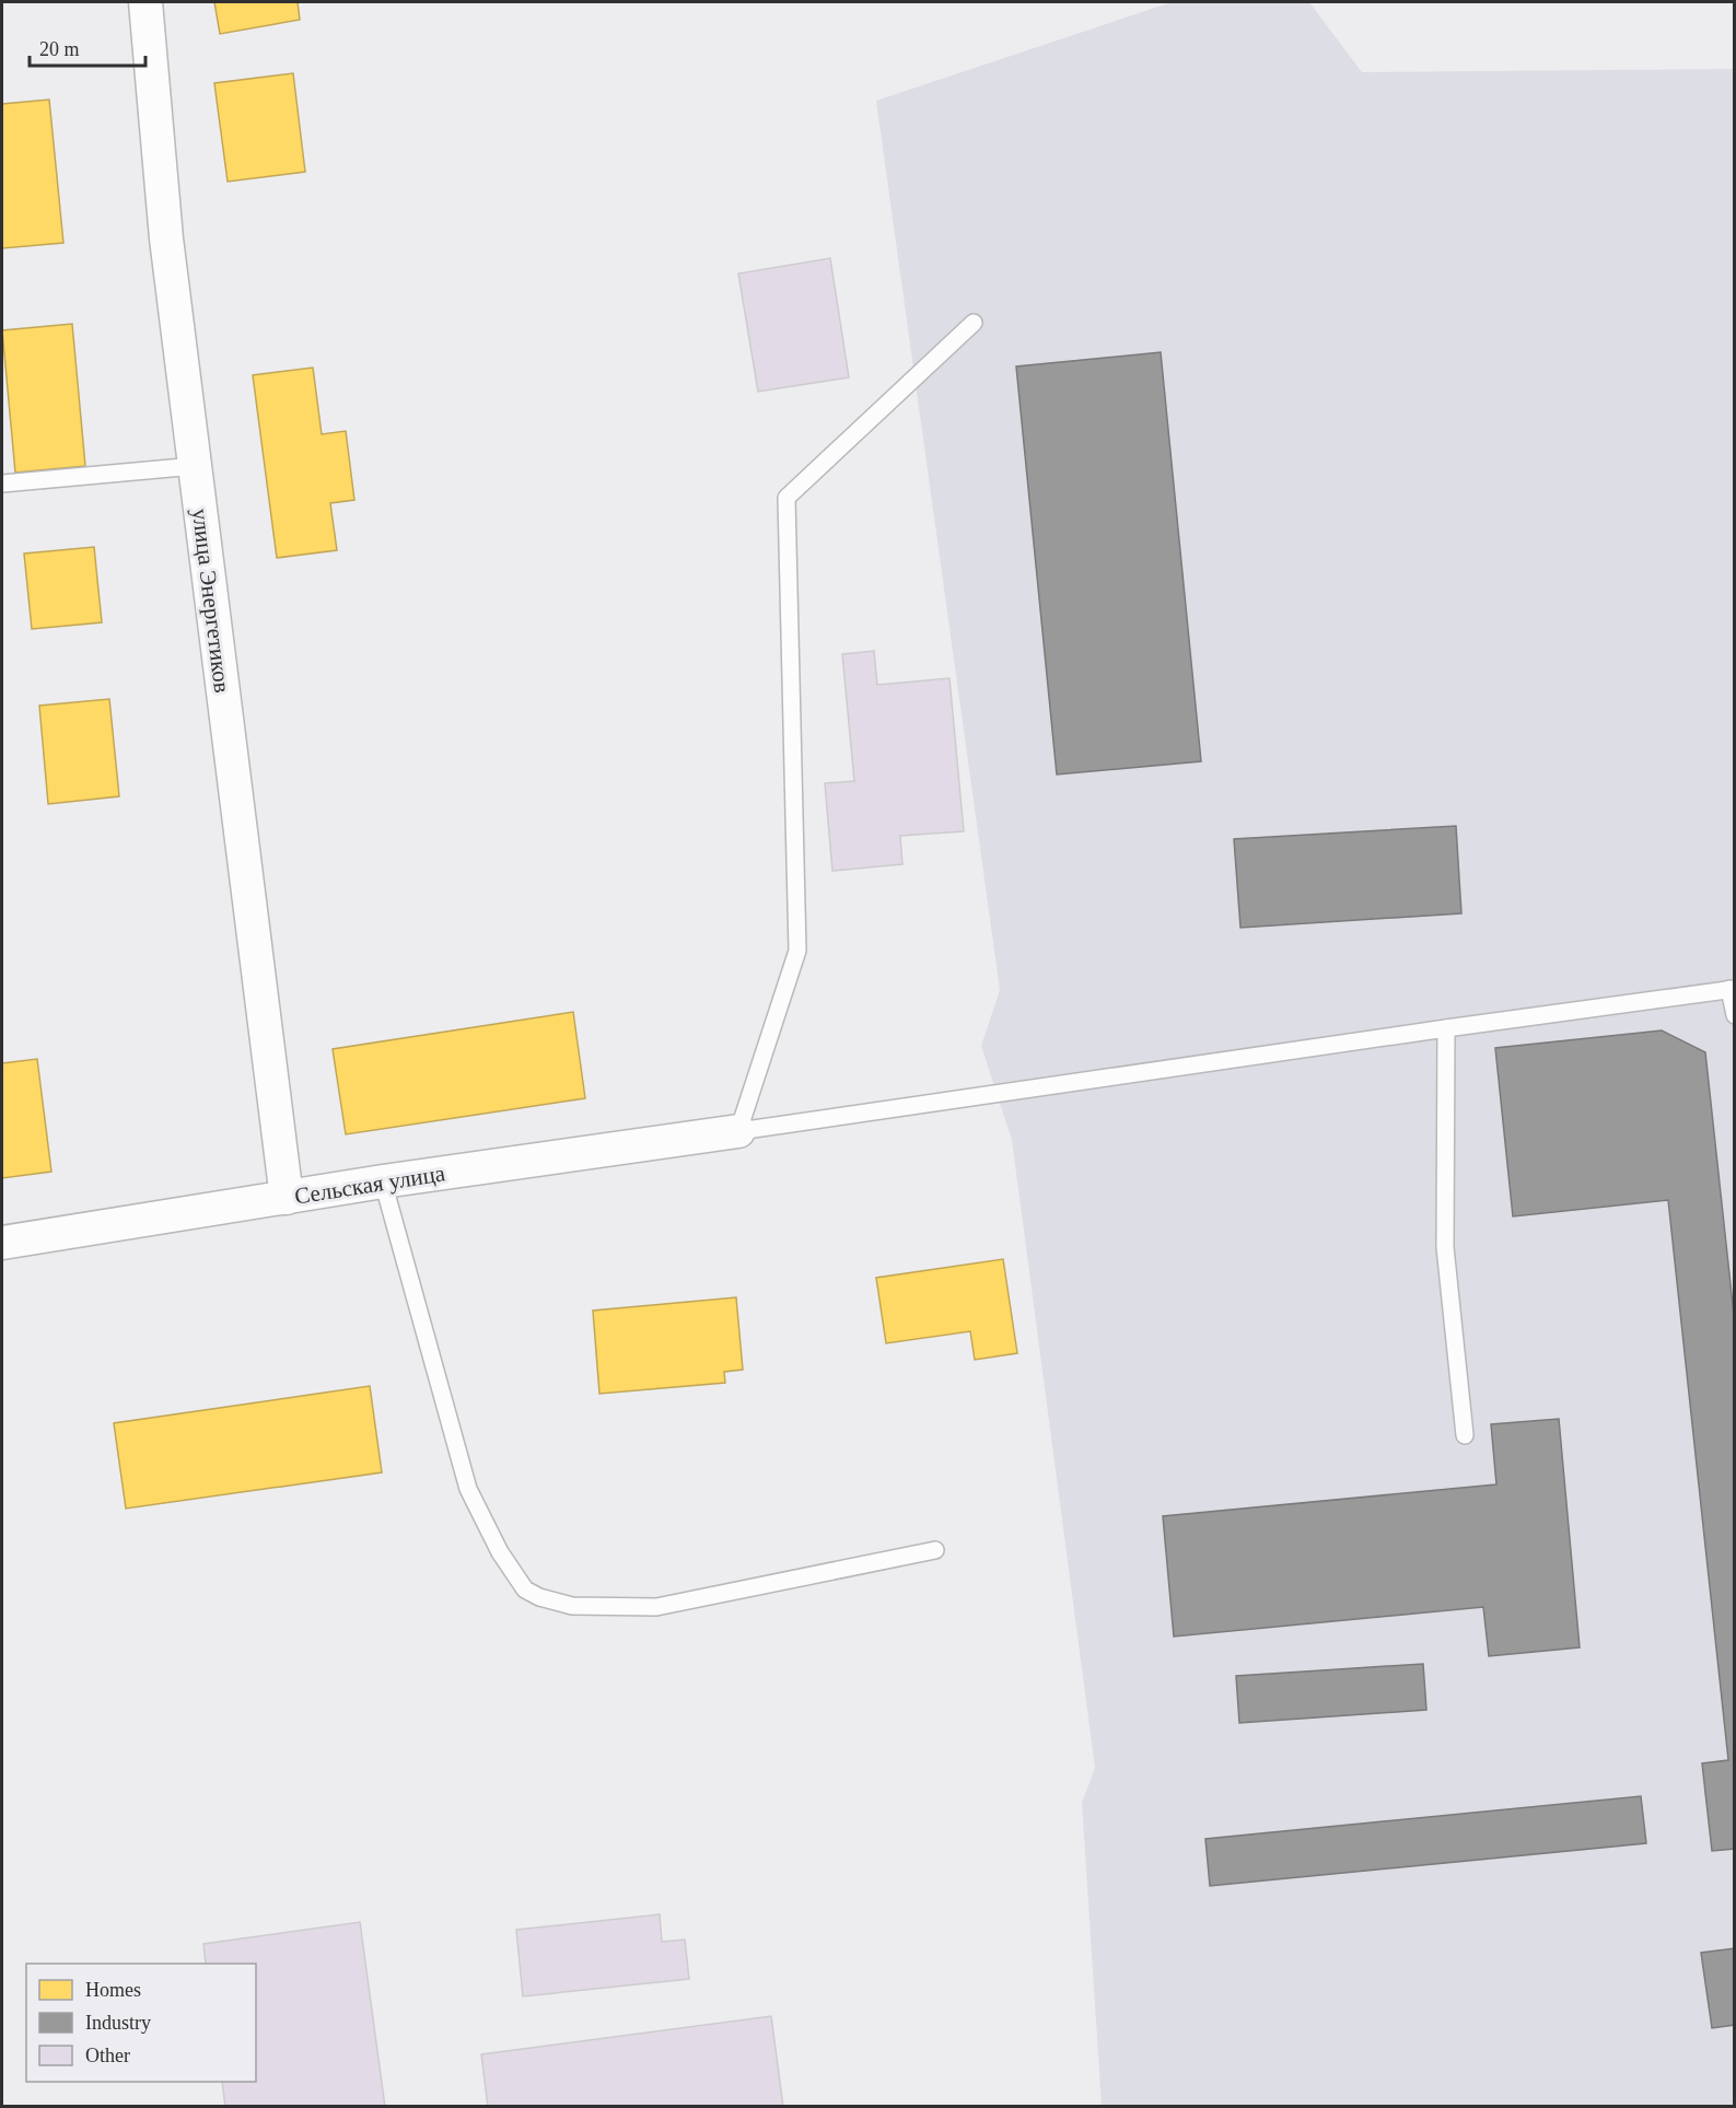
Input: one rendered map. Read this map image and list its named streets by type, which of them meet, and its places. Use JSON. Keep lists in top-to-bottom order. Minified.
{"streets":{"street":["улица Энергетиков","Сельская улица"]},"crossings":[["улица Энергетиков","Сельская улица"]],"legend":["Homes","Industry","Other"],"scale_bar":"20 m"}
